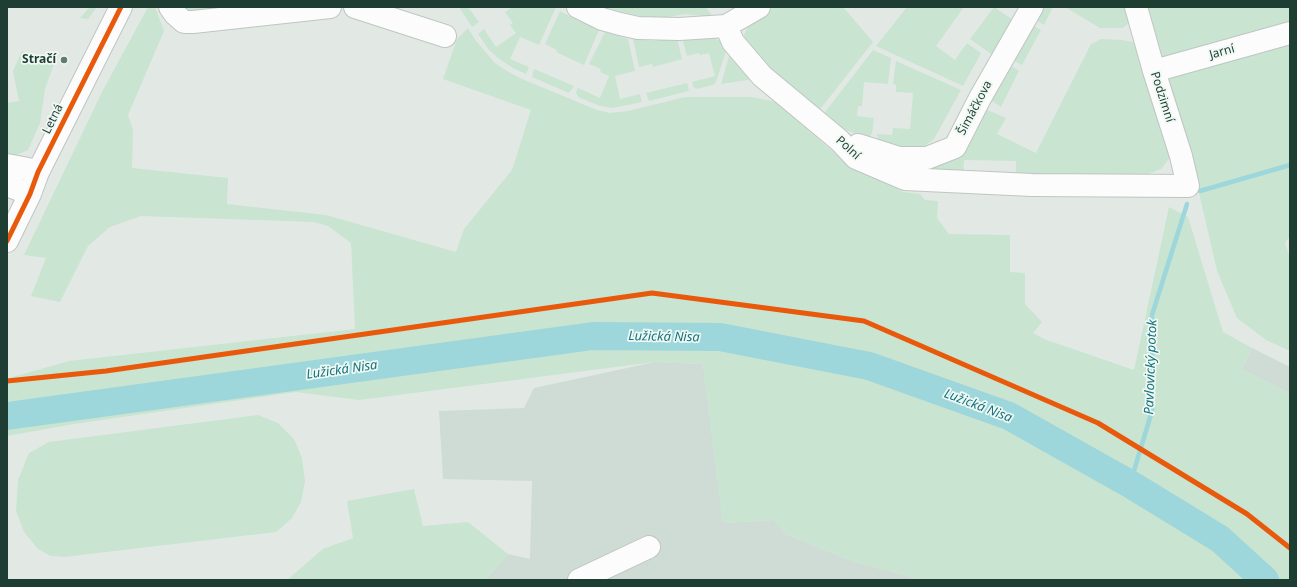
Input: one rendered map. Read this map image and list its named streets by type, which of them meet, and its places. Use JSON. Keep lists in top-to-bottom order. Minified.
{"streets":{"street":["Jarní","Podzimní","Šimáčkova","Letná","Polní"]},"crossings":[["Jarní","Podzimní"],["Podzimní","Polní"],["Šimáčkova","Polní"]],"water":["Lužická Nisa","Pavlovický potok"],"places":["Stračí"]}
